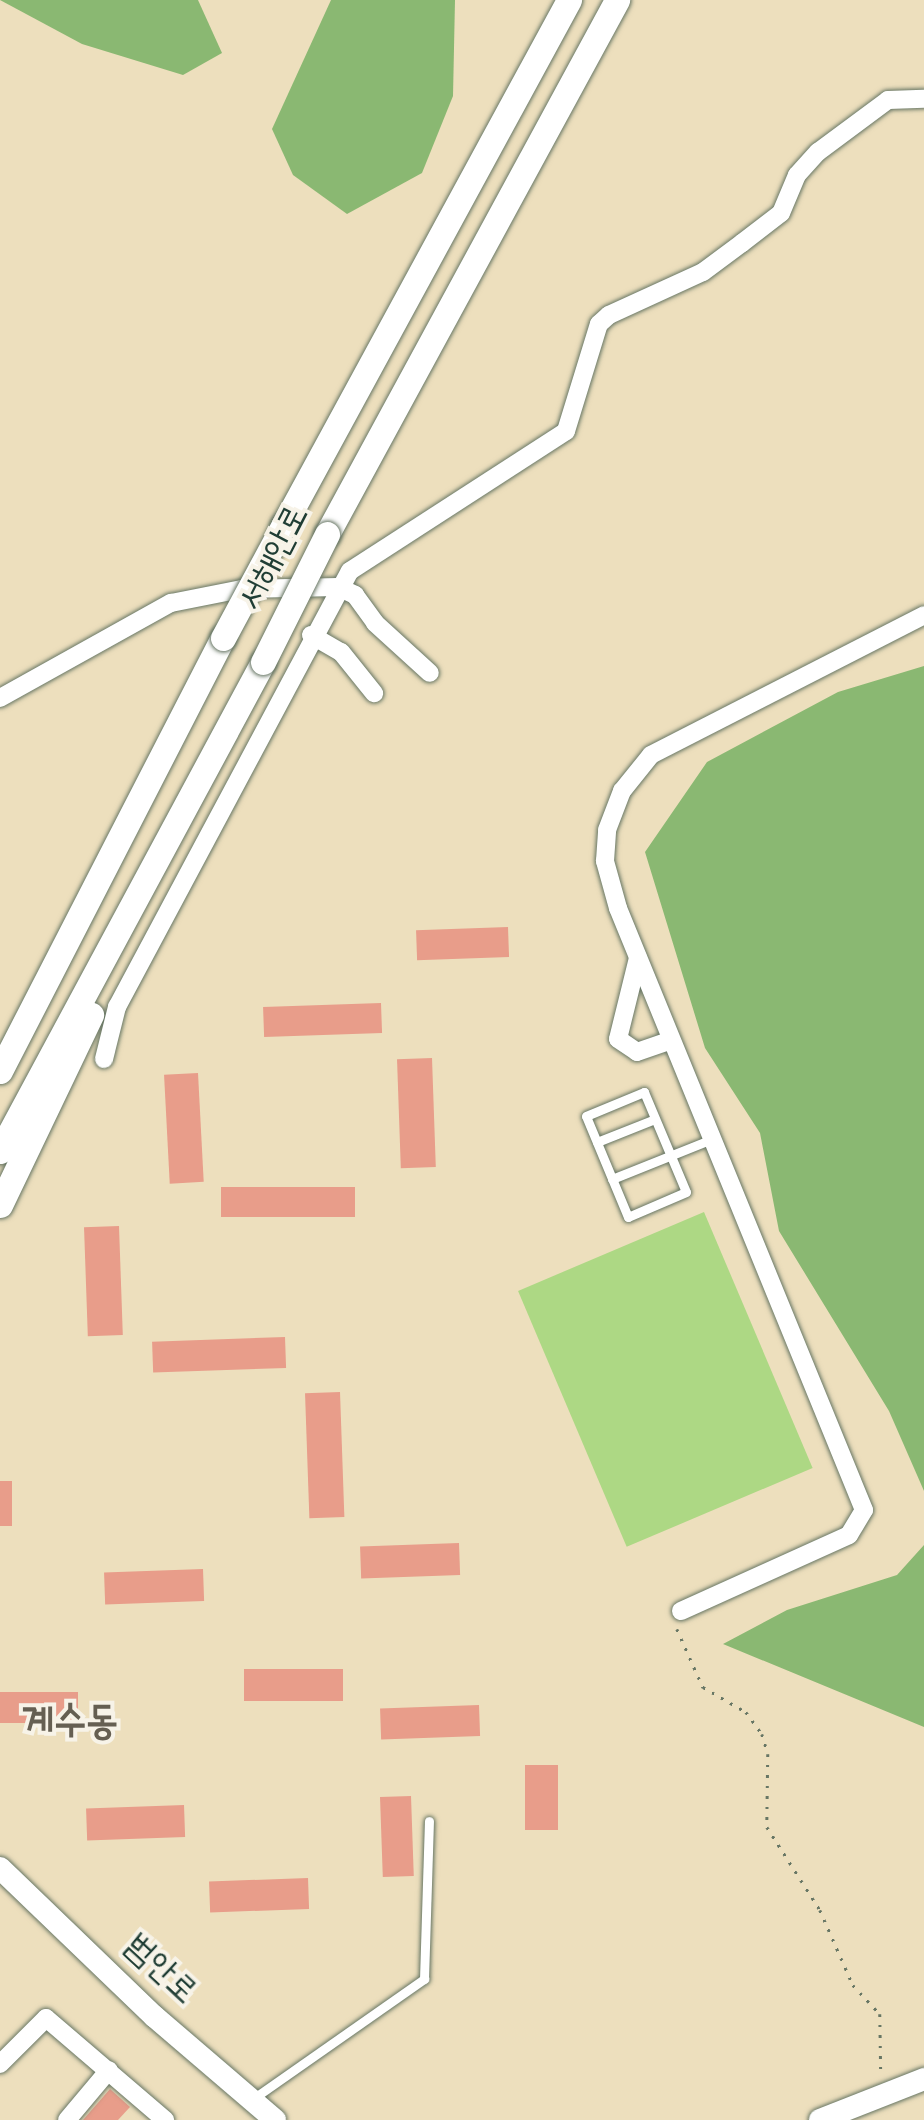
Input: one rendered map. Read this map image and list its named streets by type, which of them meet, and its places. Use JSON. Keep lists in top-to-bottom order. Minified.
{"streets":{"main road":["서해안로"],"street":["범안로"]},"districts":["계수동"]}
